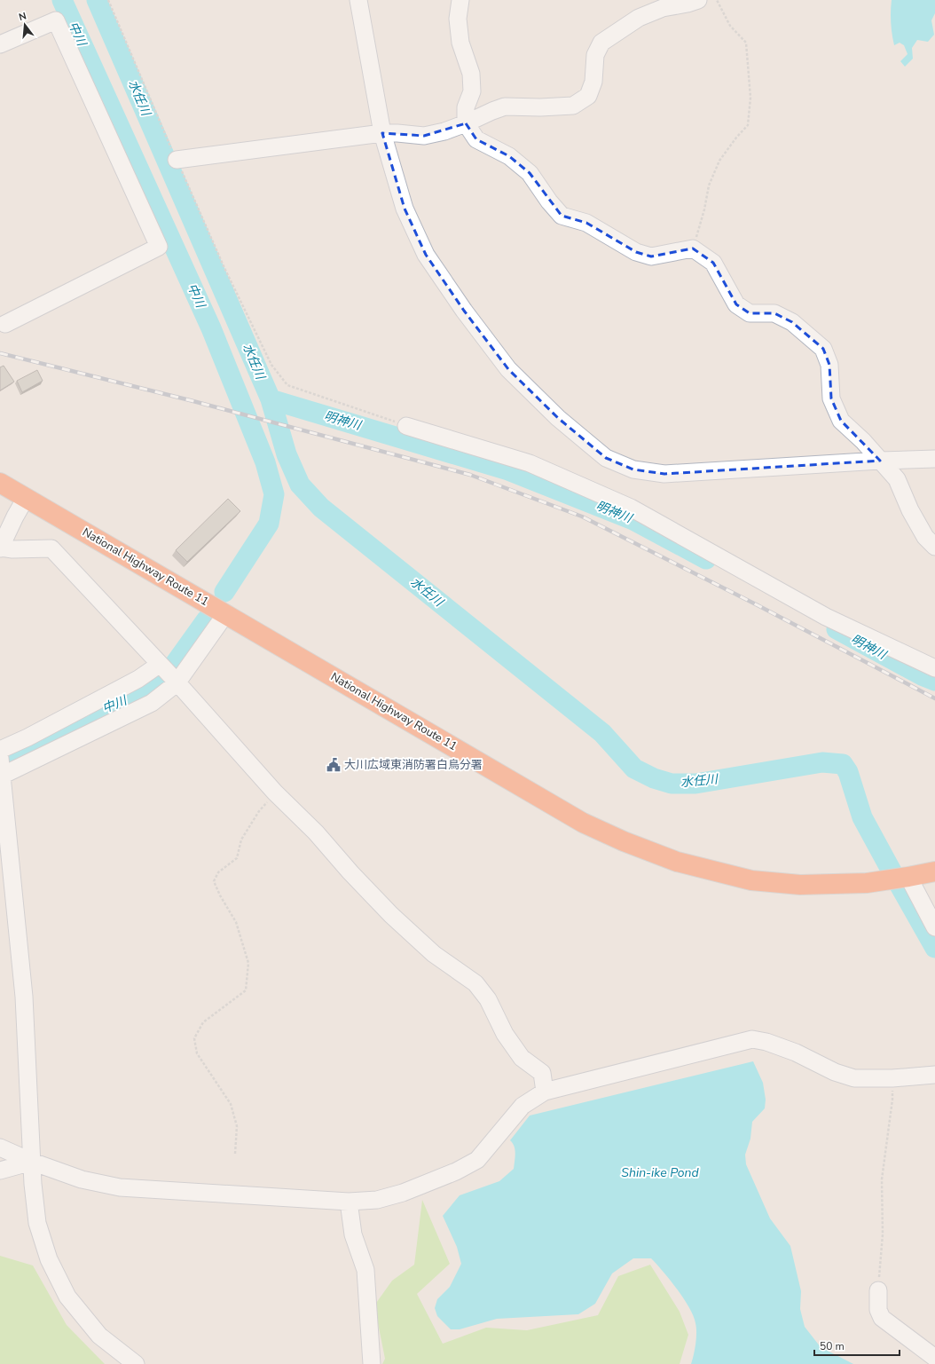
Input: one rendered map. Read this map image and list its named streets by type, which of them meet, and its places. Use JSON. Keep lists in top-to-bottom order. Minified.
{"streets":{"highway":["National Highway Route 11"]},"water":["中川","水任川","明神川","Shin-ike Pond"],"places":{"public building":["大川広域東消防署白鳥分署"]},"scale_bar":"50 m","north":"top"}
